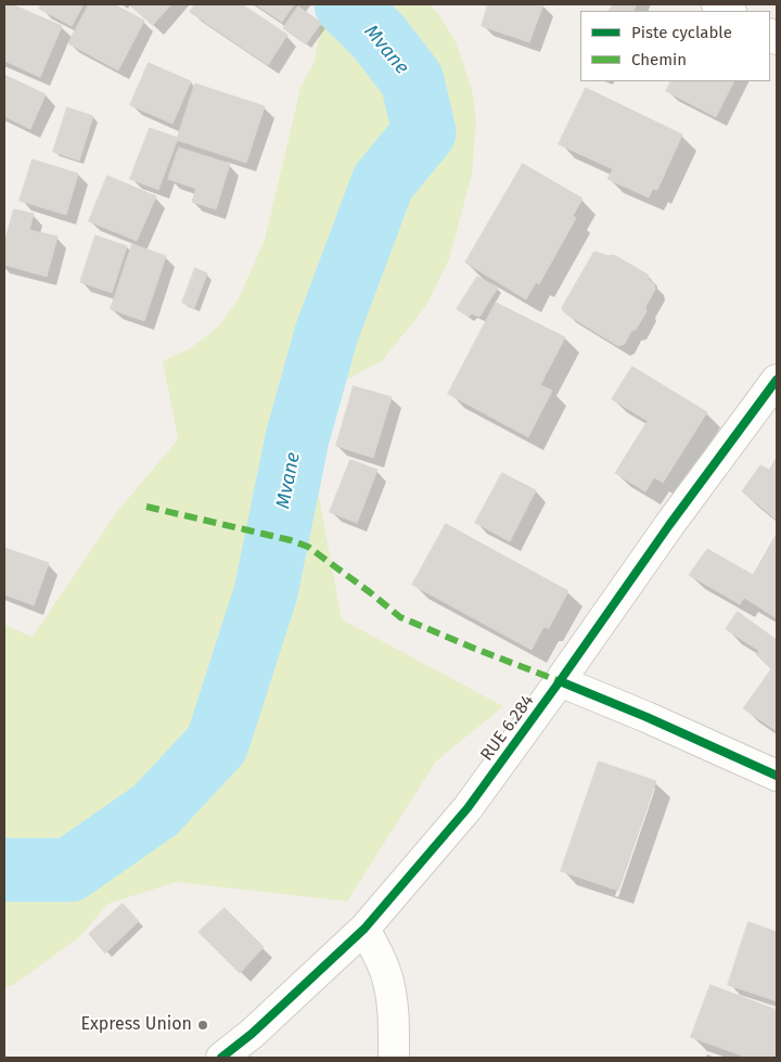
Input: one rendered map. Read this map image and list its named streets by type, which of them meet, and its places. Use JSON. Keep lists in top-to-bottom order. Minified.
{"streets":{"street":["RUE 6.284"]},"water":["Mvane"],"places":["Express Union"],"legend":["Piste cyclable","Chemin"]}
